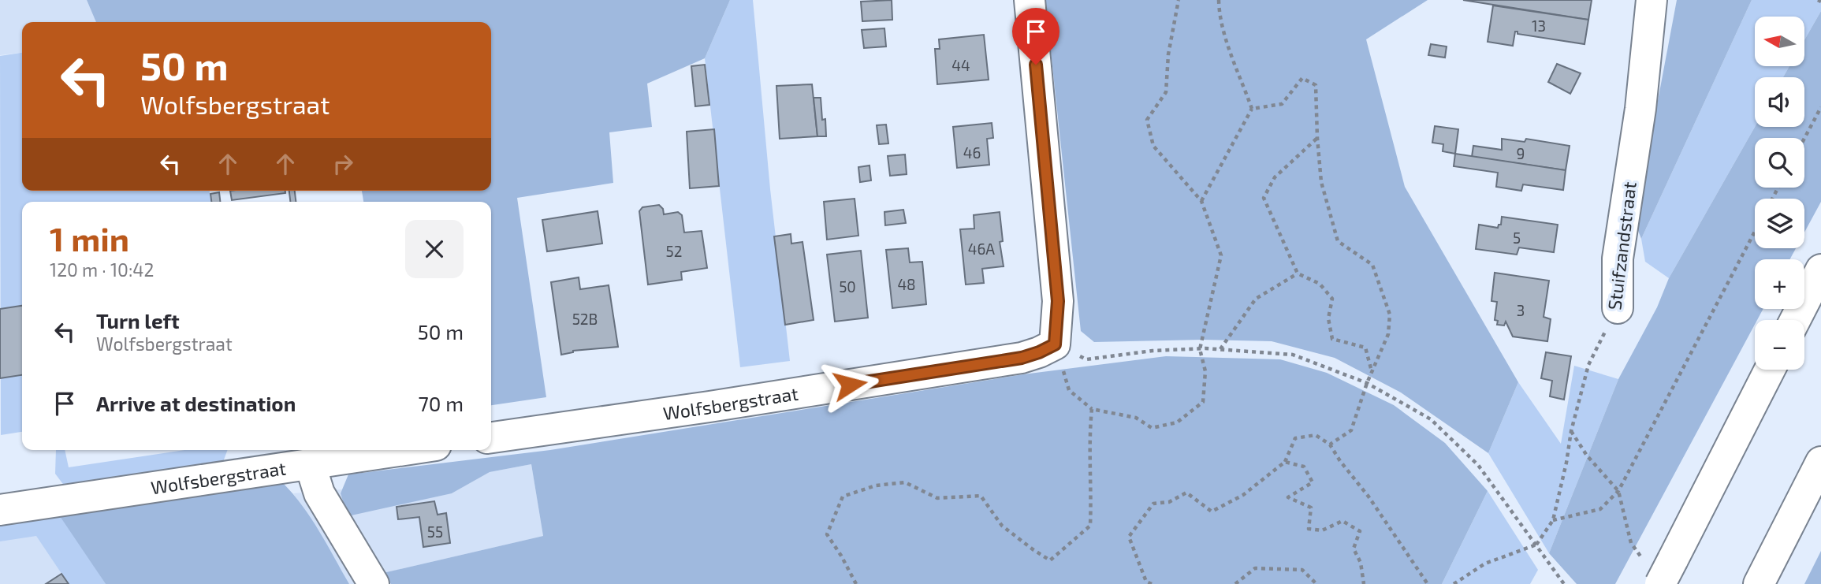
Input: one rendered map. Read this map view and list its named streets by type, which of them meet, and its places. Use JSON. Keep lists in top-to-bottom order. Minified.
{"streets":{"main road":["Stuifzandstraat","Wolfsbergstraat"]},"house_numbers":["13","44","46","9","5","46A","52","48","50","3","52B","55"],"north":"left","page":{"map_buttons":["+","−"],"turn":["50 m","Wolfsbergstraat"],"heading":["1 min","120 m · 10:42"],"list":[{"name":"Turn left","note":"Wolfsbergstraat","value":"50 m"},{"name":"Arrive at destination","value":"70 m"}]}}
